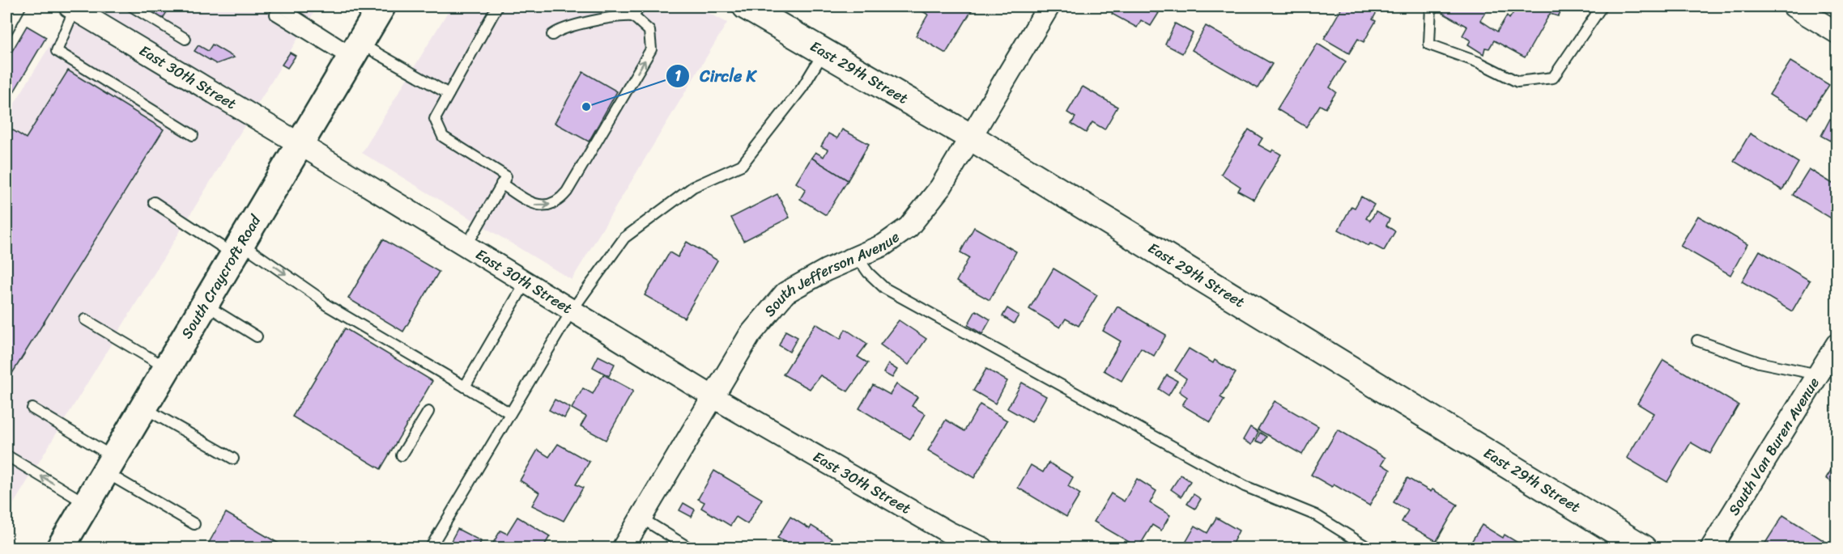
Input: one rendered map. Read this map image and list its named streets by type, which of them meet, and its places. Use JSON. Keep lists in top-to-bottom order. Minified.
{"streets":{"main road":["South Craycroft Road"],"street":["East 29th Street","East 30th Street","South Jefferson Avenue","South Van Buren Avenue"]},"crossings":[["East 29th Street","South Jefferson Avenue"],["East 30th Street","South Jefferson Avenue"],["East 30th Street","South Craycroft Road"]],"places":["Circle K"]}
